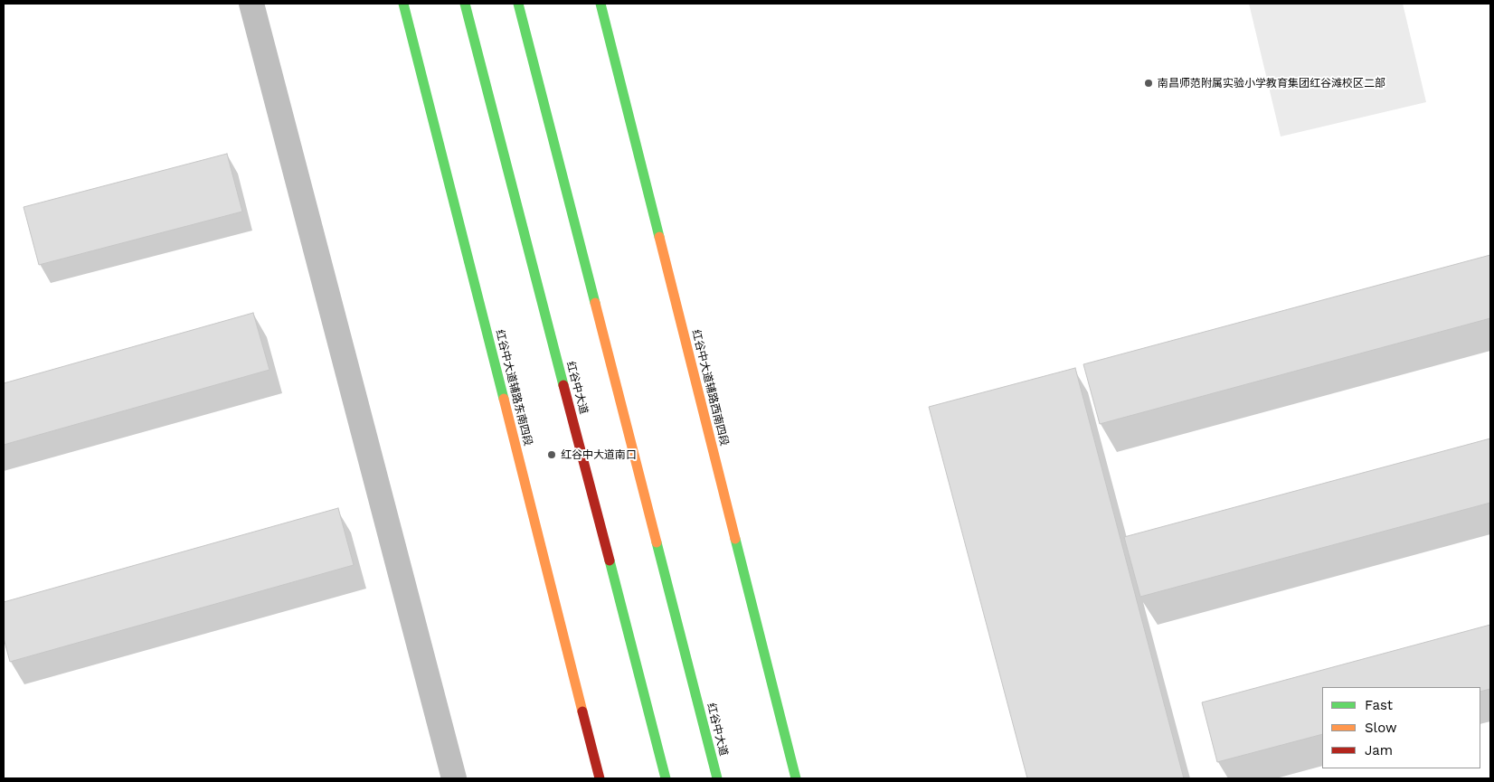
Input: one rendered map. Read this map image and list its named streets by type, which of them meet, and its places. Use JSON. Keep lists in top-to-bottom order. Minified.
{"streets":{"street":["红谷中大道辅路东南四段","红谷中大道","红谷中大道辅路西南四段"]},"places":["南昌师范附属实验小学教育集团红谷滩校区二部","红谷中大道南口"],"legend":["Fast","Slow","Jam"]}
